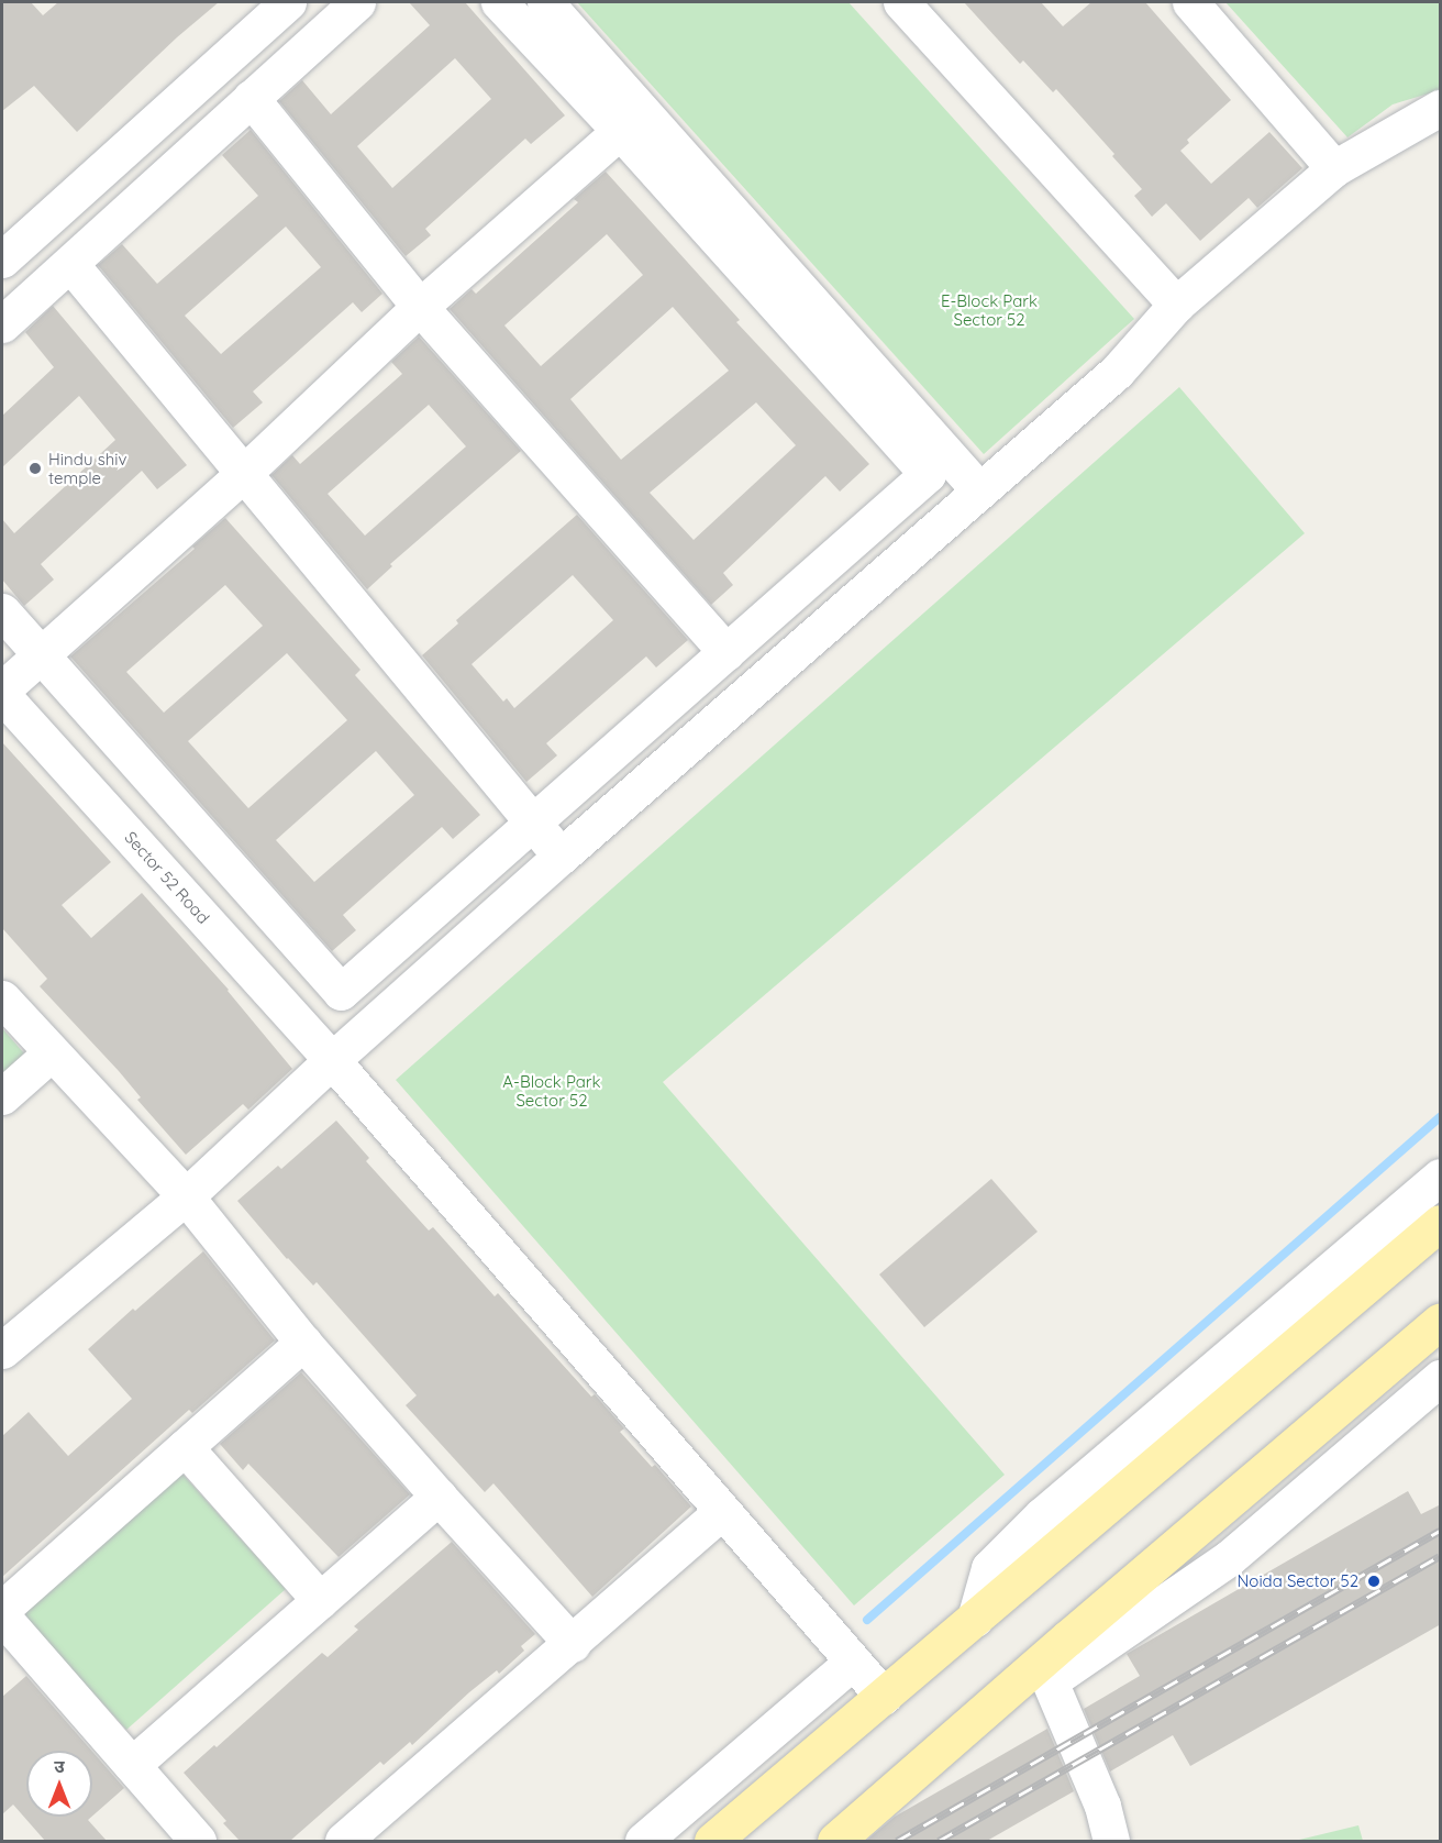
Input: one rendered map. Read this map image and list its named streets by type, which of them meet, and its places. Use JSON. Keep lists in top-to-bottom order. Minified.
{"streets":{"street":["Sector 52 Road"]},"parks":["E-Block Park Sector 52","A-Block Park Sector 52"],"places":["Hindu shiv temple","Noida Sector 52"],"north":"top"}
